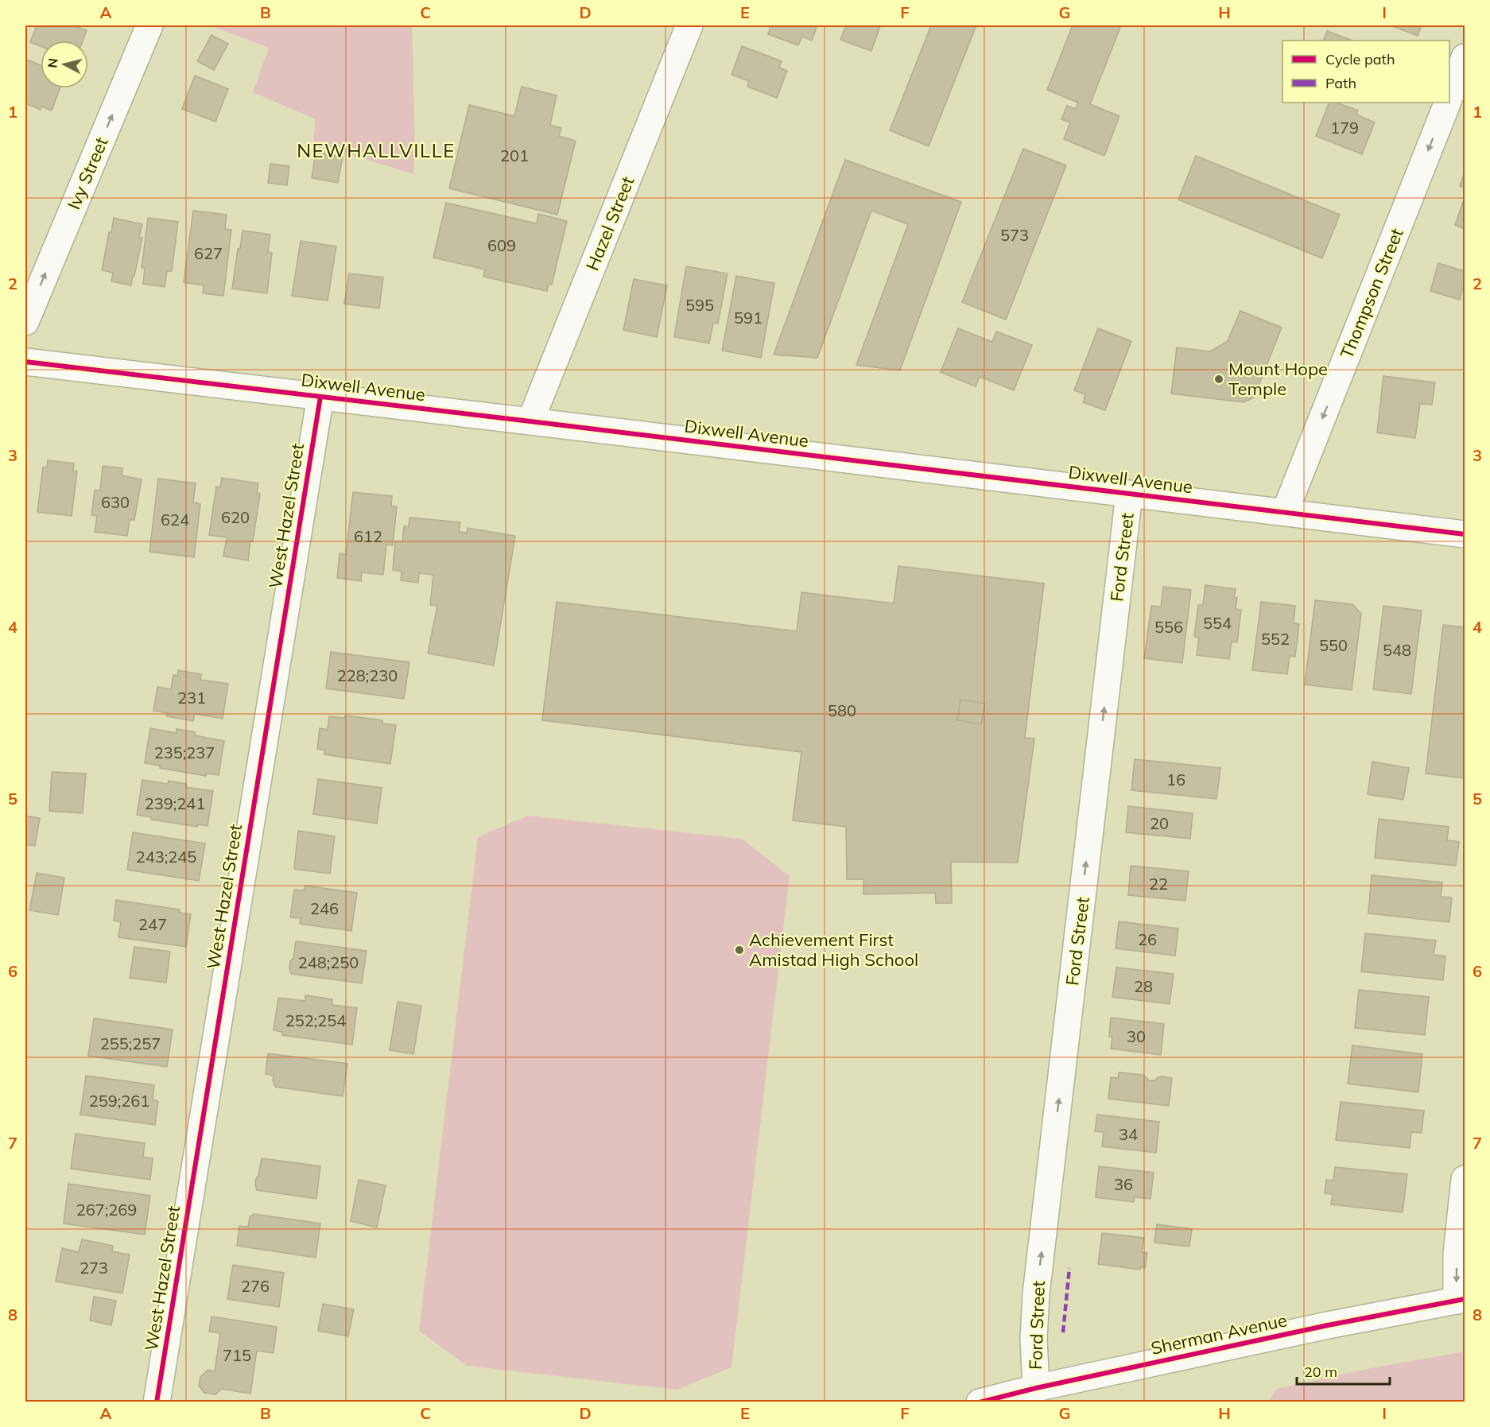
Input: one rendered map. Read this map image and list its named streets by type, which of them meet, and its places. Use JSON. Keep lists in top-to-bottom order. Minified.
{"streets":{"street":["Ivy Street","Hazel Street","Thompson Street","Dixwell Avenue","West Hazel Street","Ford Street","Sherman Avenue"]},"crossings":[["Hazel Street","Dixwell Avenue"],["Thompson Street","Dixwell Avenue"],["Dixwell Avenue","West Hazel Street"],["Dixwell Avenue","Ford Street"],["Ford Street","Sherman Avenue"]],"one_way":["Ivy Street","Thompson Street","Ford Street"],"districts":["NEWHALLVILLE"],"places":["Mount Hope Temple","Achievement First Amistad High School"],"house_numbers":["179","201","573","609","627","595","591","630","620","624","612","554","556","552","550","548","228;230","231","580","235;237","16","239;241","20","243;245","22","246","247","26","248;250","28","252;254","30","255;257","259;261","34","36","267;269","273","276","715"],"legend":["Cycle path","Path"],"scale_bar":"20 m","north":"left","grid":{"columns":["A","B","C","D","E","F","G","H","I"],"rows":["1","2","3","4","5","6","7","8"]}}
